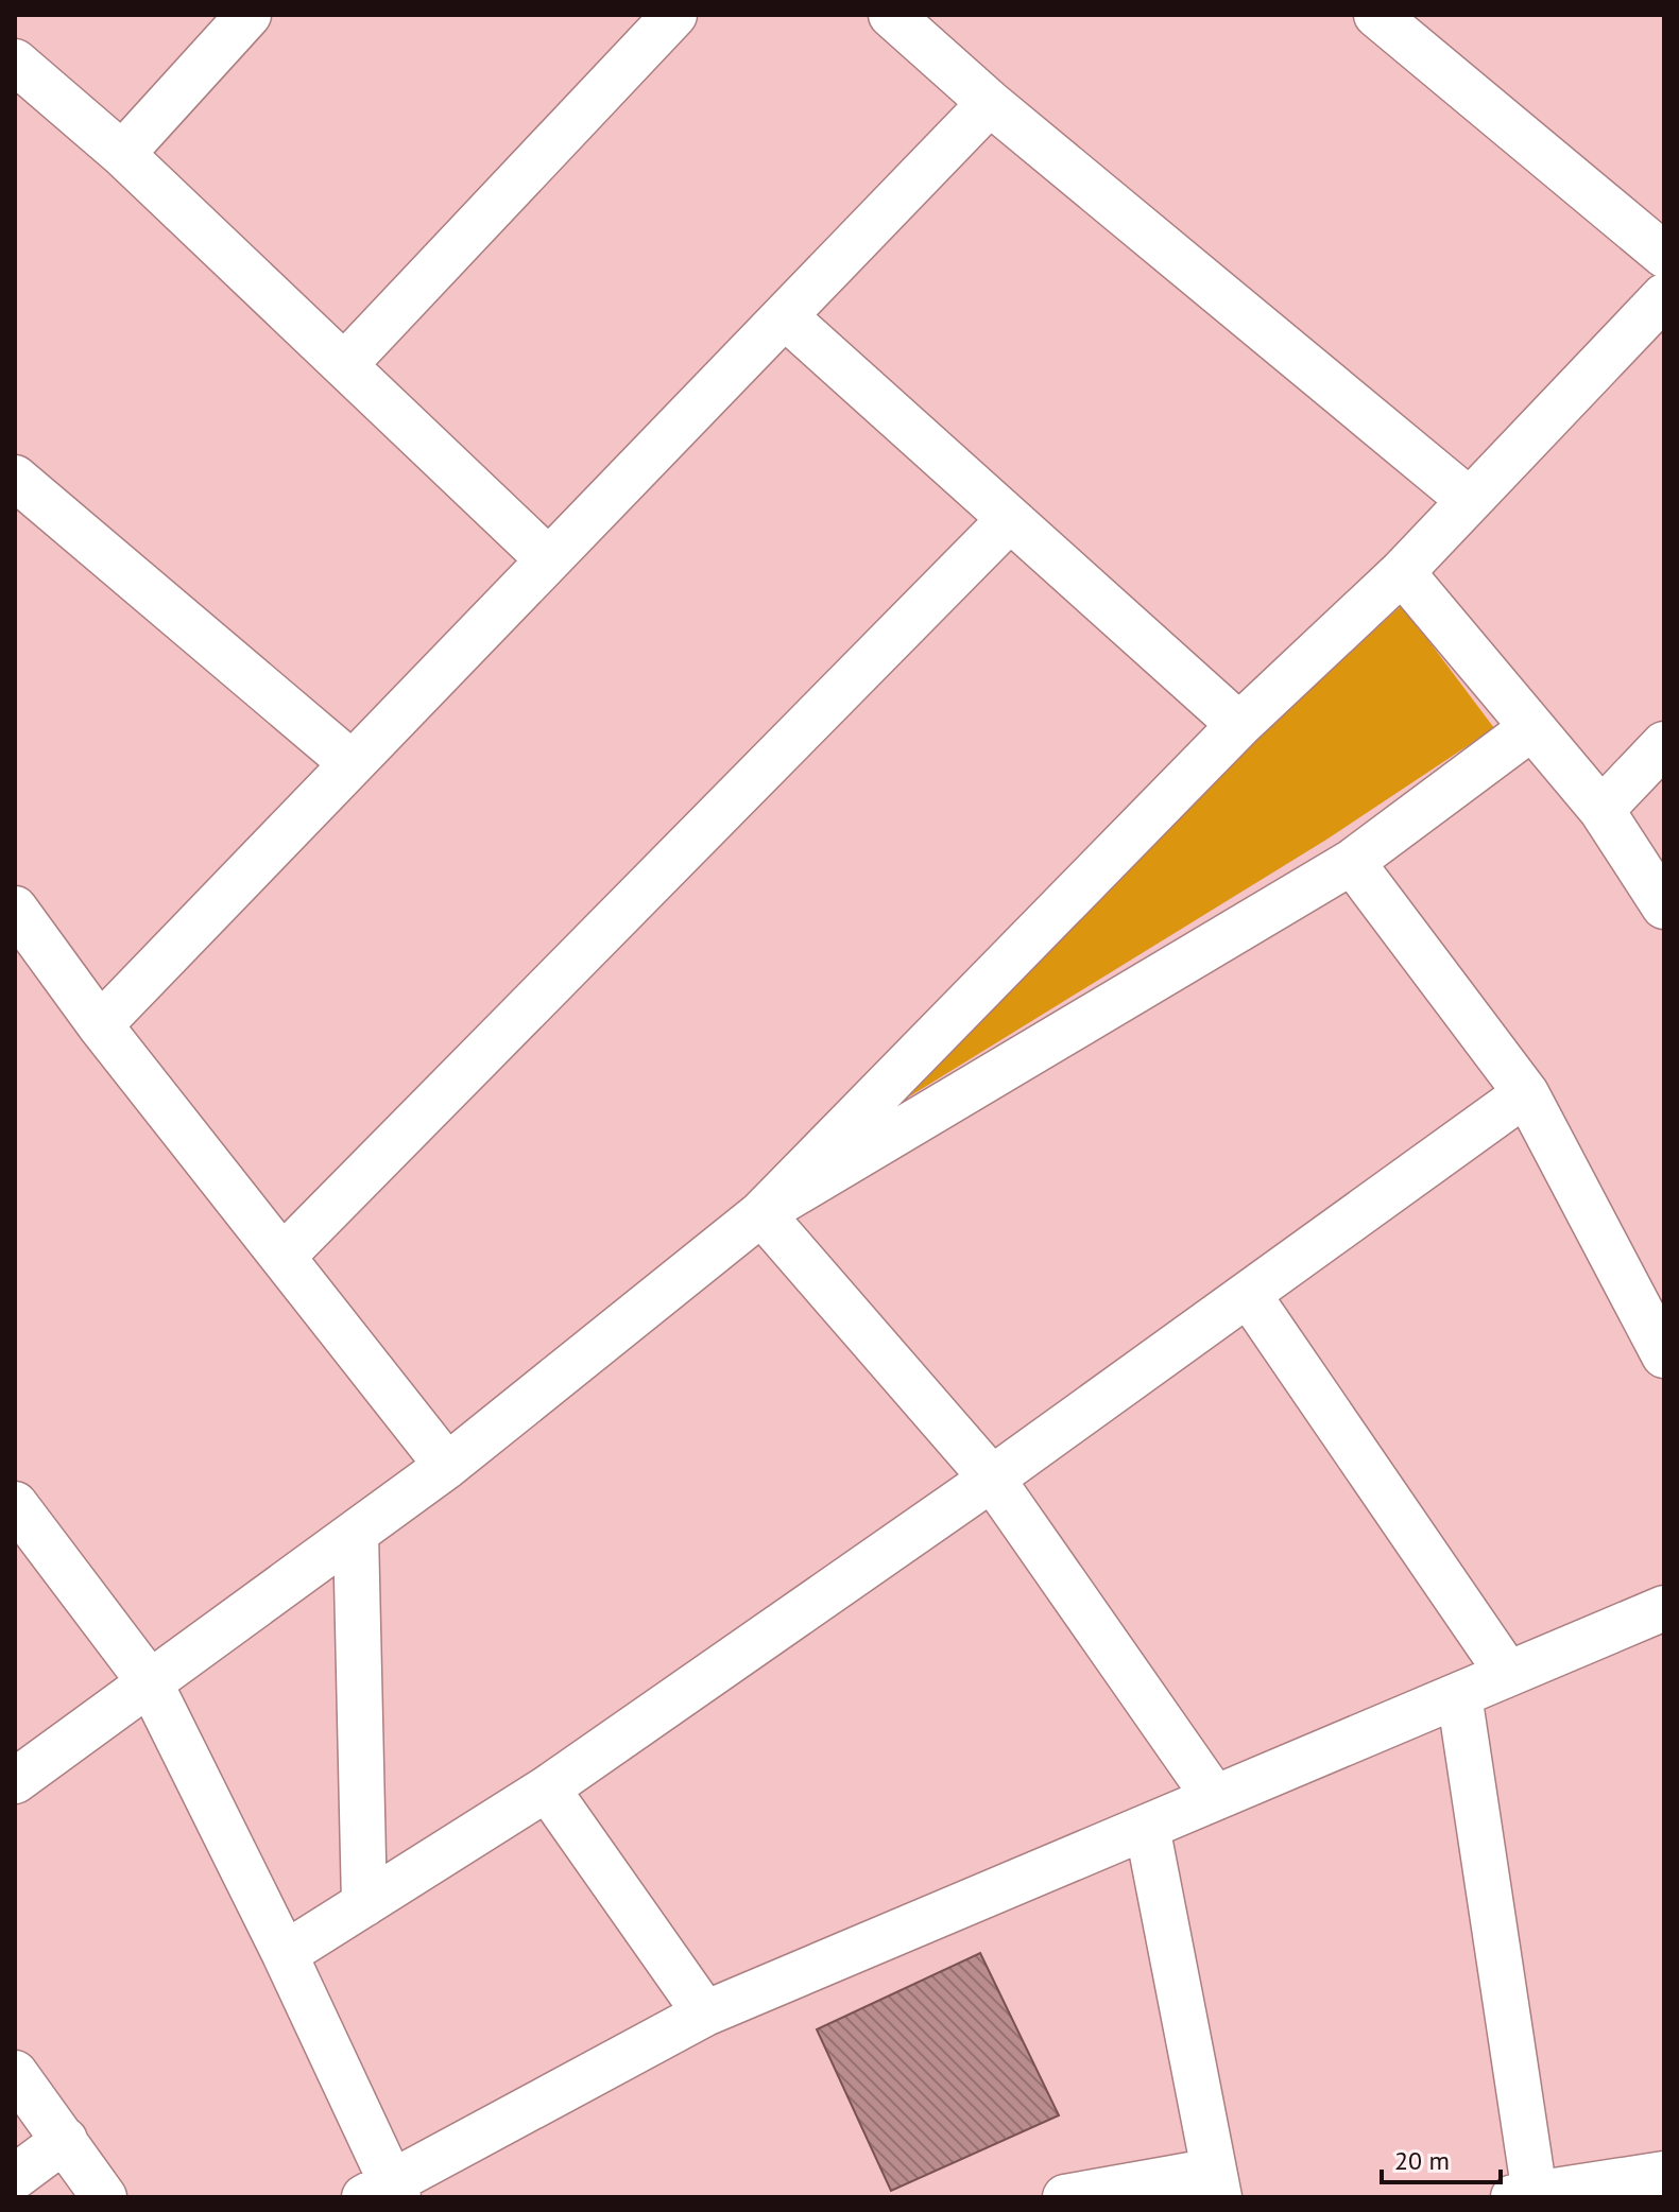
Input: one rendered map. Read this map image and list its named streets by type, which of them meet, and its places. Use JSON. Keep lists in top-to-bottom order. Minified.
{"scale_bar":"20 m"}
